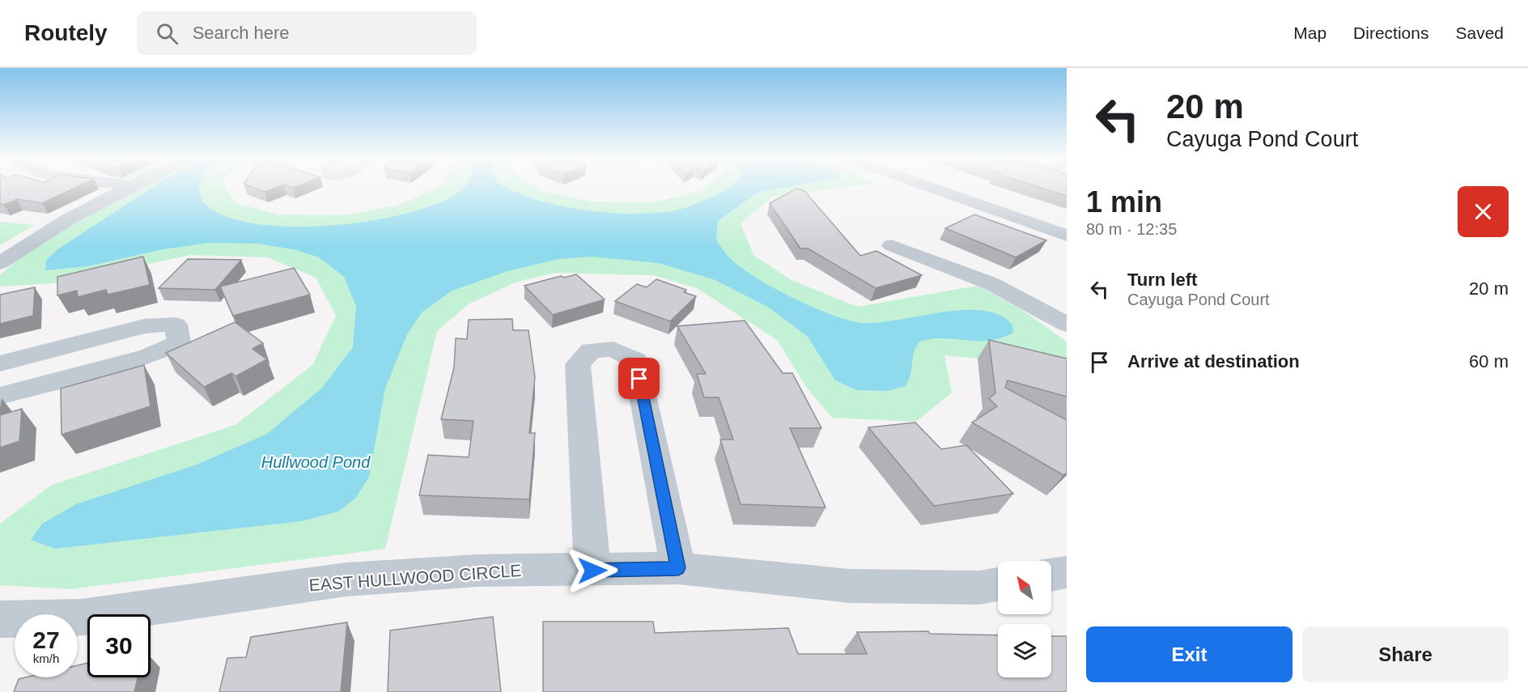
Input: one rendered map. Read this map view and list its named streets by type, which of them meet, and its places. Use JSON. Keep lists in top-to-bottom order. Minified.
{"streets":{"street":["EAST HULLWOOD CIRCLE"]},"water":["Hullwood Pond"],"north":"top left","page":{"header":"Routely","search":"Search here","nav":["Map","Directions","Saved"],"turn":["20 m","Cayuga Pond Court"],"heading":["1 min","80 m · 12:35"],"list":[{"name":"Turn left","note":"Cayuga Pond Court","value":"20 m"},{"name":"Arrive at destination","value":"60 m"}],"speed":"27 km/h","limit":"30","buttons":["Exit","Share"]}}
